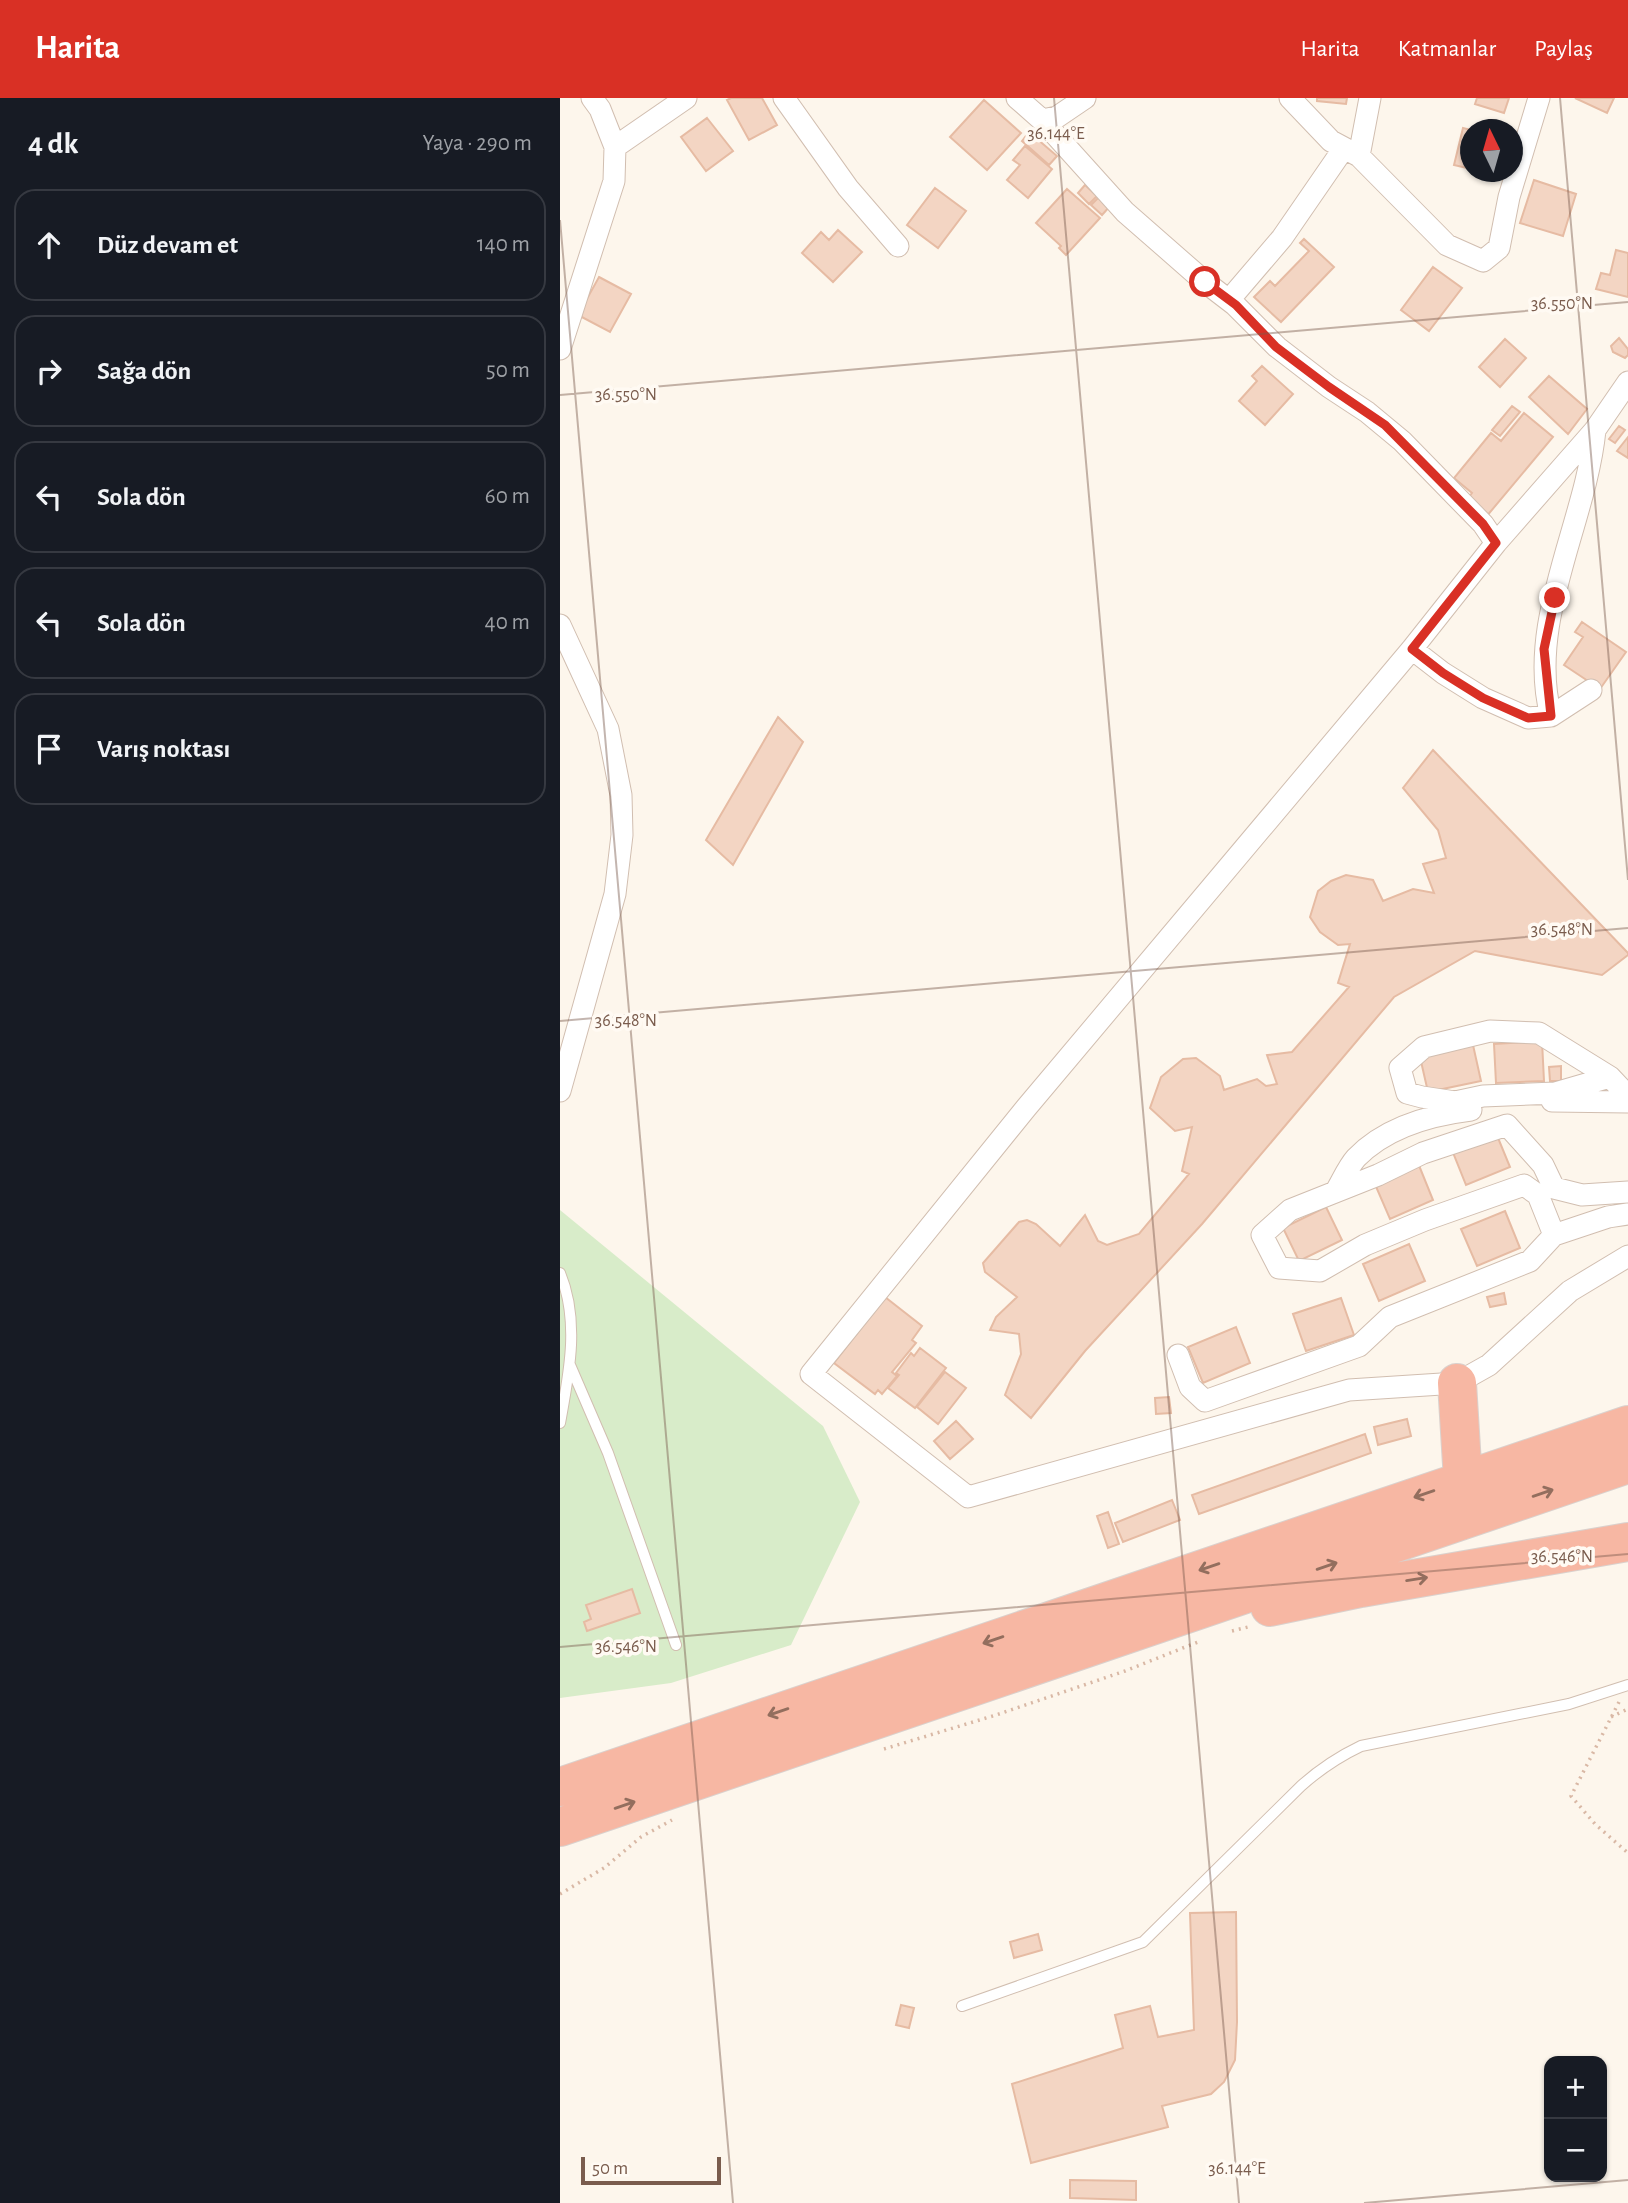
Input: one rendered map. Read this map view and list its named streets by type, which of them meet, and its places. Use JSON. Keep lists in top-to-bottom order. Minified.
{"scale_bar":"50 m","north":"top","page":{"header":"Harita","nav":["Harita","Katmanlar","Paylaş"],"heading":["4 dk","Yaya · 290 m"],"list":[["Düz devam et","140 m"],["Sağa dön","50 m"],["Sola dön","60 m"],["Sola dön","40 m"],"Varış noktası"],"map_buttons":["+","−"],"scale":"50 m"},"coordinates":["36.144°E","36.550°N","36.548°N","36.546°N"]}
